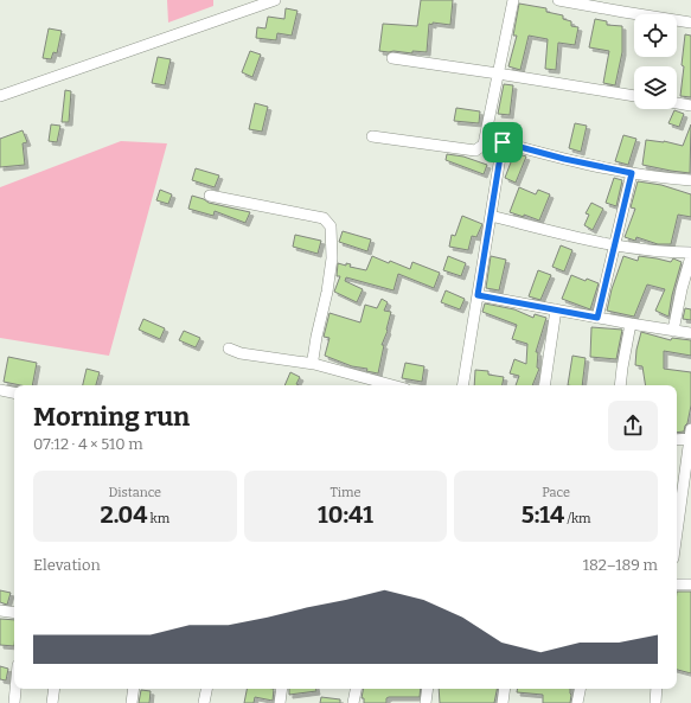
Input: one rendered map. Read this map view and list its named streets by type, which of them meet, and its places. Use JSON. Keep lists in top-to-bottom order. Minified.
{"page":{"heading":["Morning run","07:12 · 4 × 510 m"],"stats":[["Distance","2.04 km"],["Time","10:41"],["Pace","5:14 /km"]],"chart":["Elevation","182–189 m"]}}
